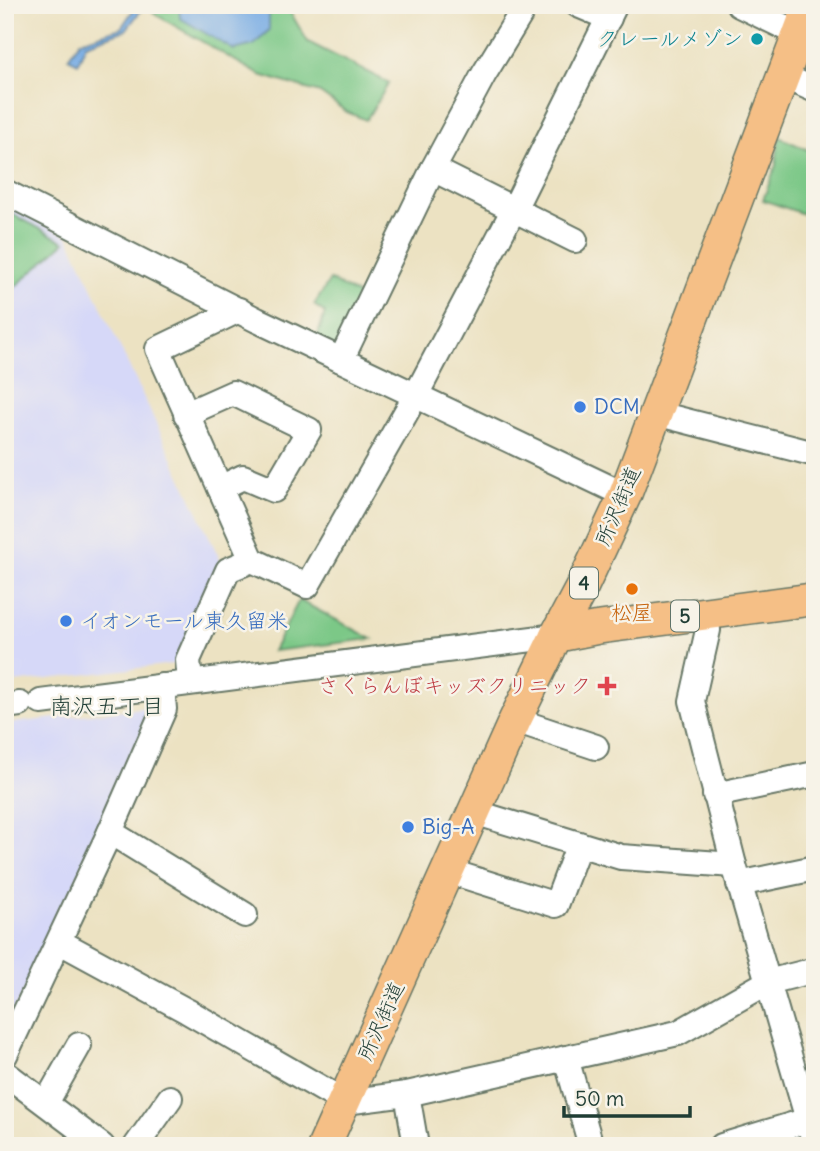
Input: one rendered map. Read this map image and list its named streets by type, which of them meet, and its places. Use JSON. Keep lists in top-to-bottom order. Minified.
{"streets":{"main road":["所沢街道","4","5"]},"crossings":[["所沢街道","5"]],"districts":["南沢五丁目"],"places":{"other":["クレールメゾン","DCM","松屋","イオンモール東久留米","Big-A"],"health":["さくらんぼキッズクリニック"]},"scale_bar":"50 m"}
